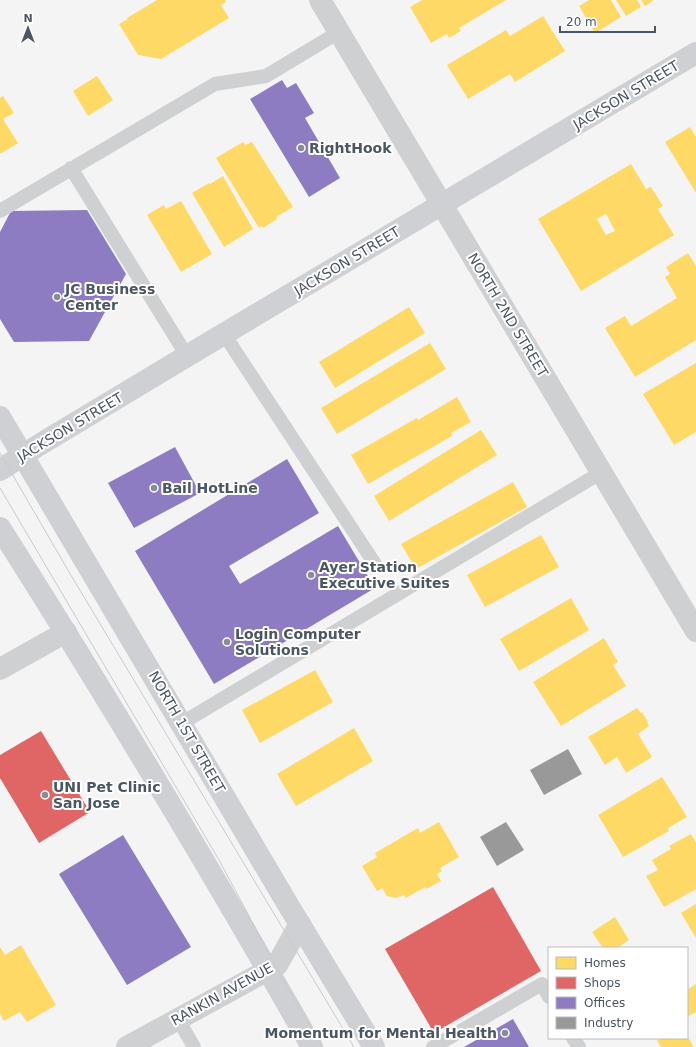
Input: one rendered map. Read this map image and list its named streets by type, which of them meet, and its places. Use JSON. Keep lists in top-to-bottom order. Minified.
{"streets":{"main road":["JACKSON STREET","NORTH 1ST STREET"],"street":["NORTH 2ND STREET","RANKIN AVENUE"]},"crossings":[["JACKSON STREET","NORTH 2ND STREET"],["JACKSON STREET","NORTH 1ST STREET"],["NORTH 1ST STREET","RANKIN AVENUE"]],"places":["RightHook","JC Business Center","Bail HotLine","Ayer Station Executive Suites","Login Computer Solutions","UNI Pet Clinic San Jose","Momentum for Mental Health"],"legend":["Homes","Shops","Offices","Industry"],"scale_bar":"20 m","north":"top"}
